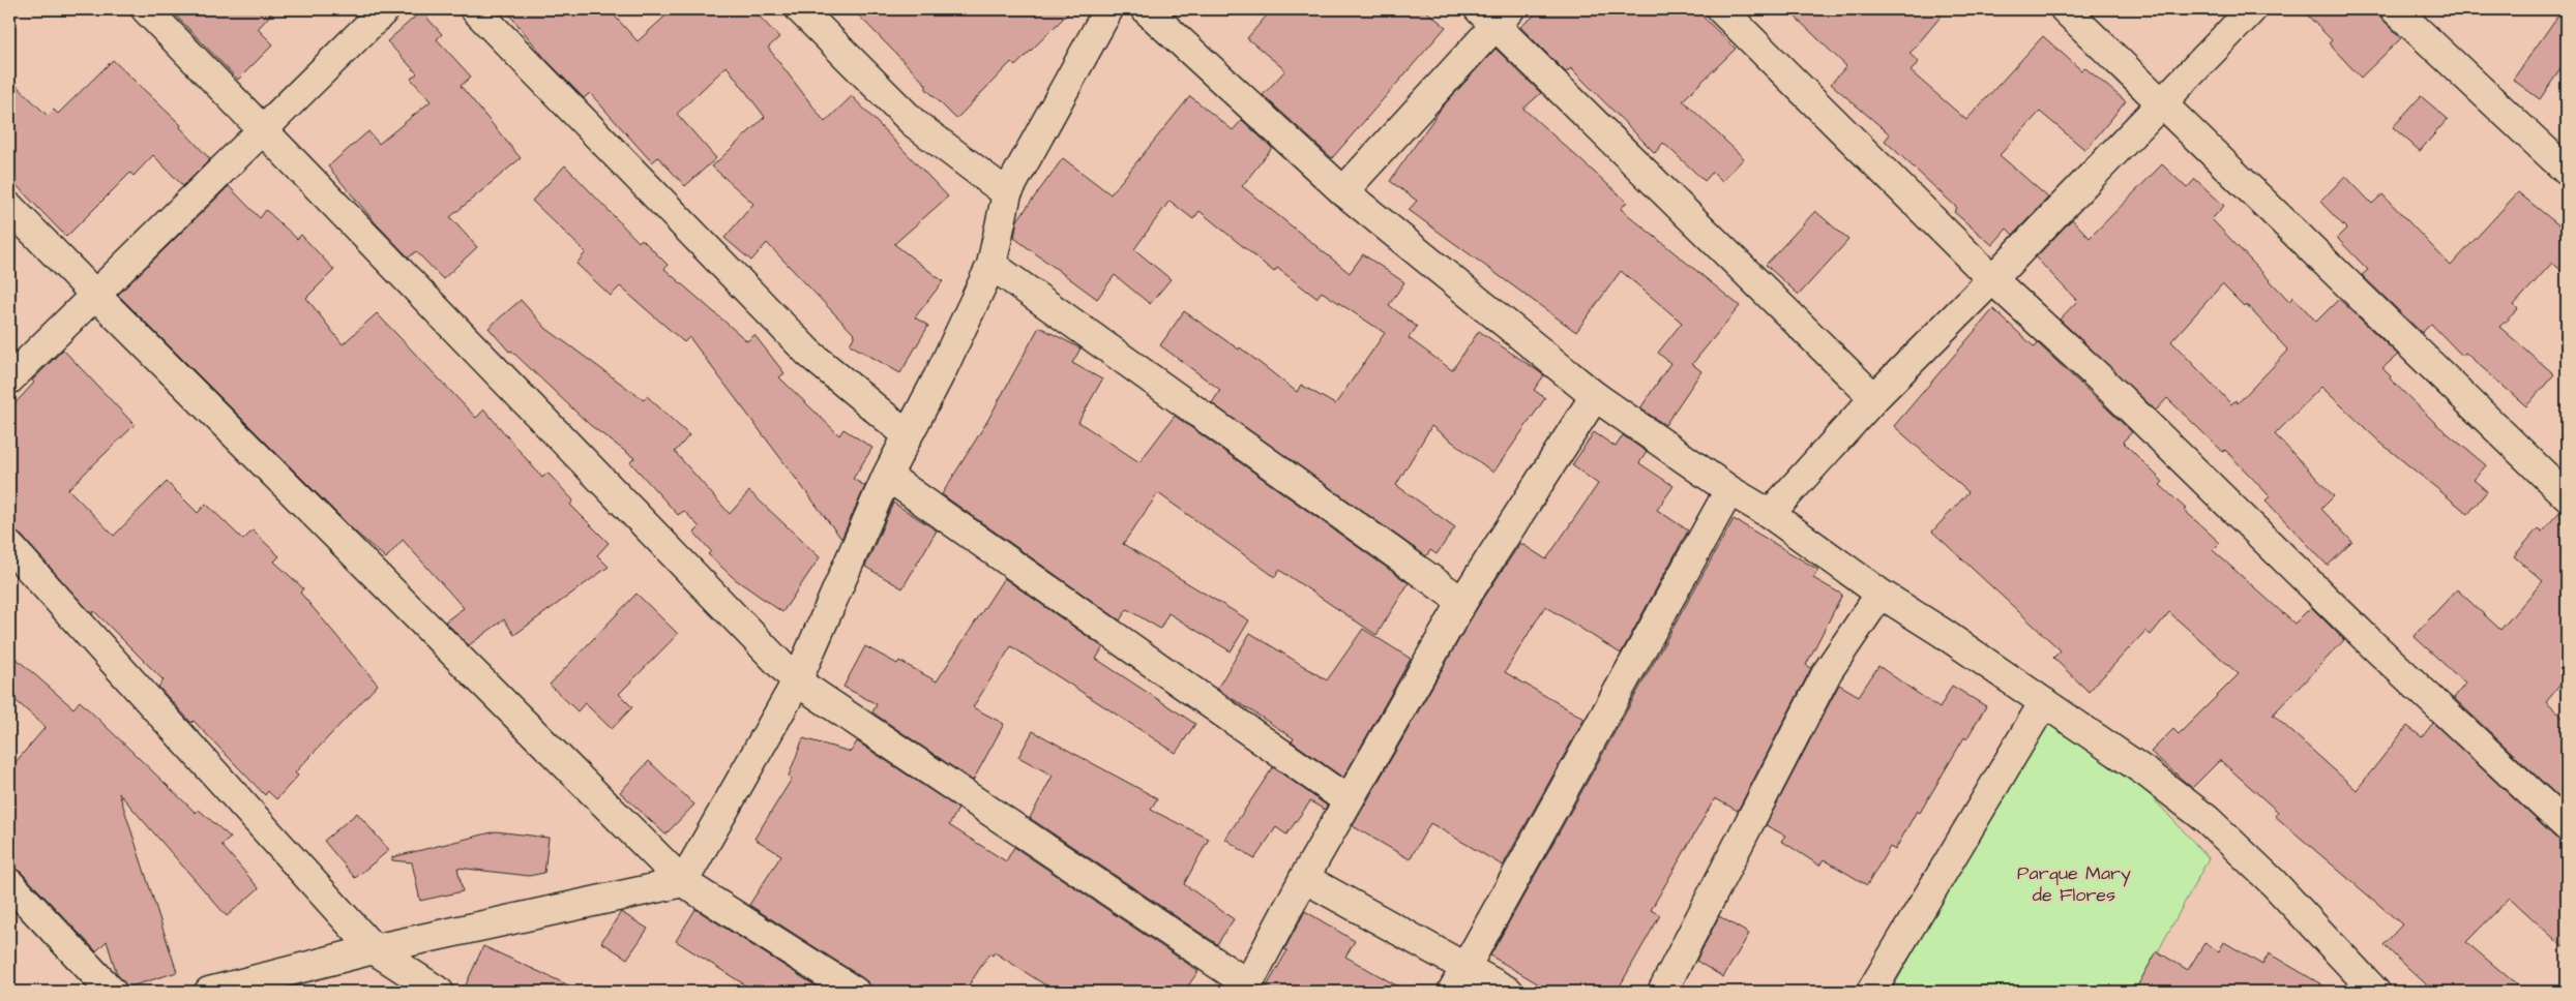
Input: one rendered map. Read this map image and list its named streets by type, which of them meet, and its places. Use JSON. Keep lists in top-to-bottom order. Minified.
{"parks":["Parque Mary de Flores"]}
